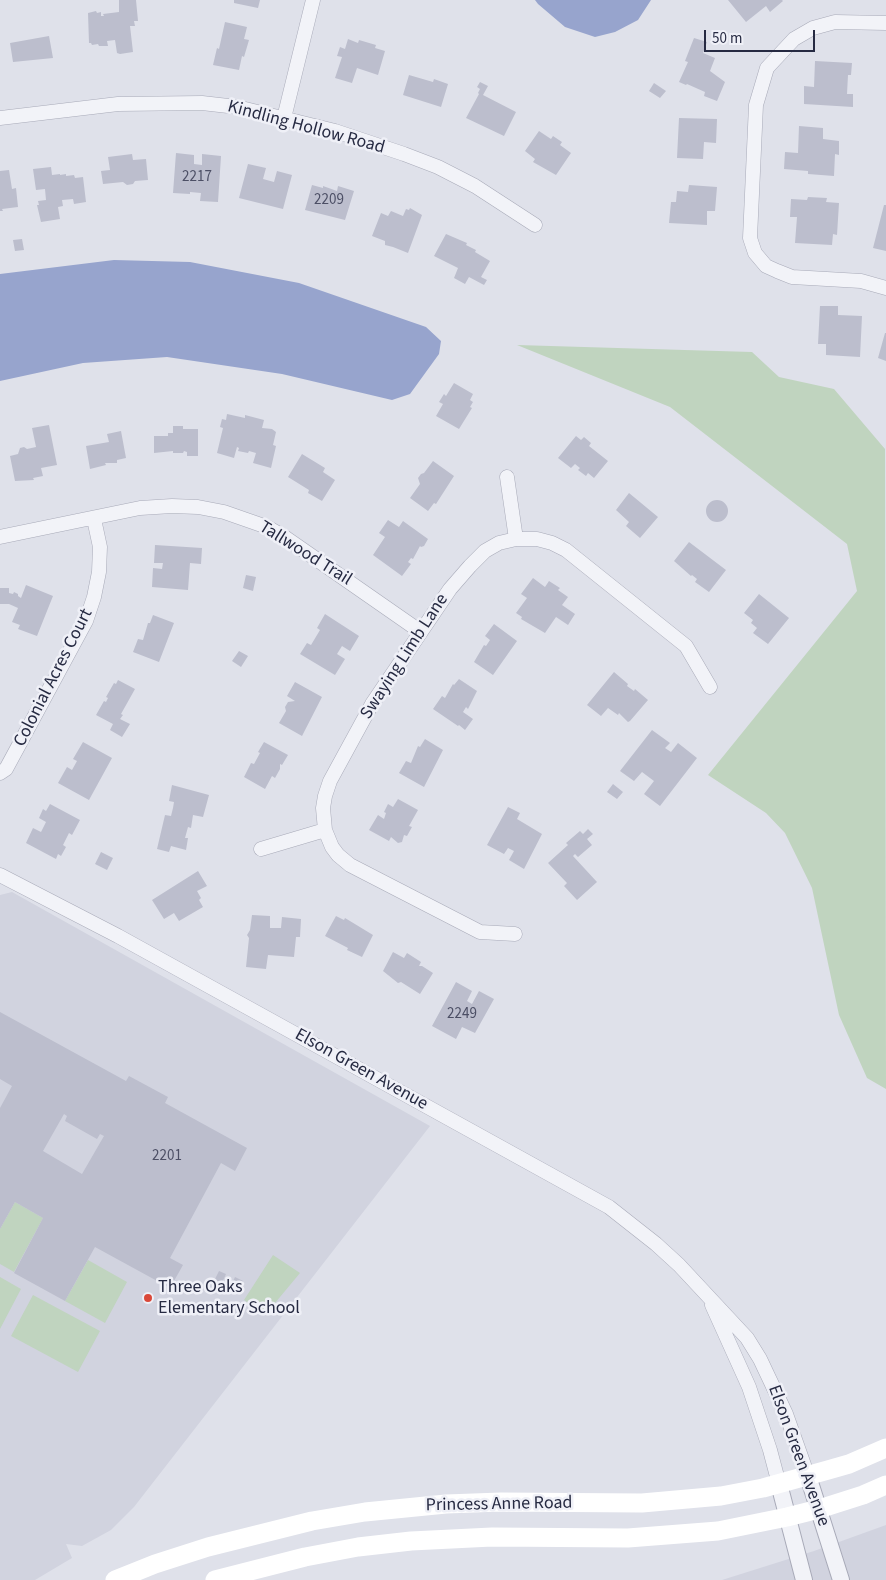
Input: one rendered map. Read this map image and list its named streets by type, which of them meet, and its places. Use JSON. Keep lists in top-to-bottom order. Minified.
{"streets":{"main road":["Princess Anne Road"],"street":["Kindling Hollow Road","Tallwood Trail","Swaying Limb Lane","Colonial Acres Court","Elson Green Avenue"]},"crossings":[["Tallwood Trail","Swaying Limb Lane"],["Tallwood Trail","Colonial Acres Court"],["Elson Green Avenue","Princess Anne Road"]],"places":["Three Oaks Elementary School"],"house_numbers":["2217","2209","2249","2201"],"scale_bar":"50 m"}
